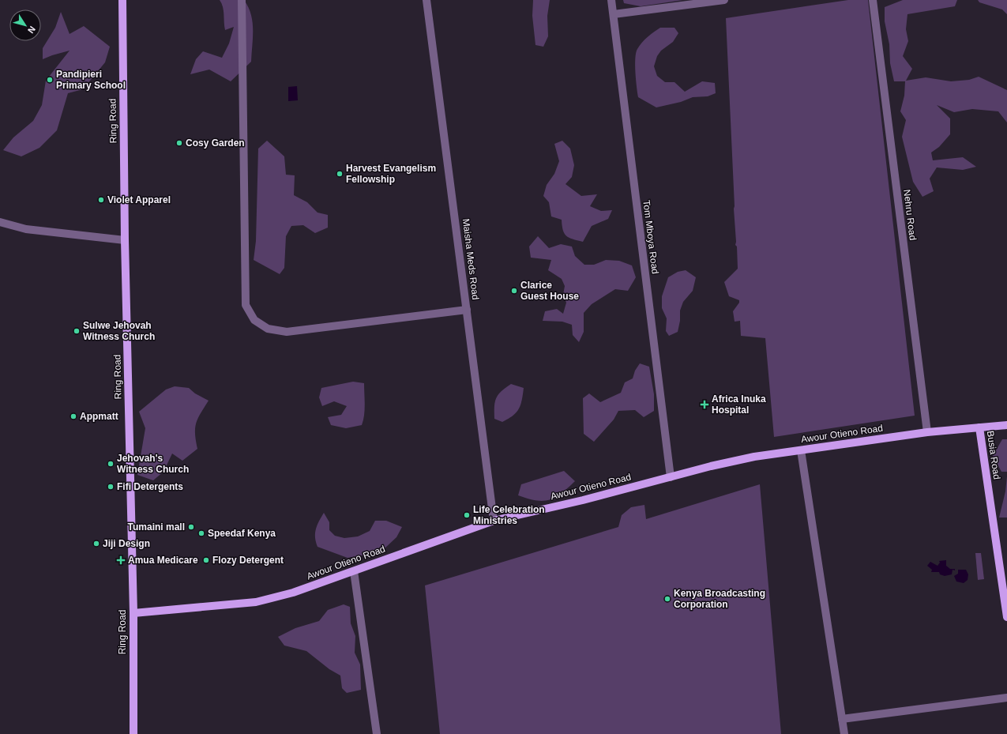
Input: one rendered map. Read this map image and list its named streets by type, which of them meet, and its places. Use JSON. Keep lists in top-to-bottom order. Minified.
{"streets":{"main road":["Ring Road","Awour Otieno Road","Busia Road"],"street":["Nehru Road","Tom Mboya Road","Maisha Meds Road"]},"crossings":[["Ring Road","Awour Otieno Road"],["Nehru Road","Awour Otieno Road"],["Tom Mboya Road","Awour Otieno Road"],["Maisha Meds Road","Awour Otieno Road"],["Awour Otieno Road","Busia Road"]],"places":{"other":["Pandipieri Primary School","Cosy Garden","Harvest Evangelism Fellowship","Violet Apparel","Clarice Guest House","Sulwe Jehovah Witness Church","Appmatt","Jehovah's Witness Church","Fifi Detergents","Life Celebration Ministries","Tumaini mall","Speedaf Kenya","Jiji Design","Flozy Detergent","Kenya Broadcasting Corporation"],"health":["Africa Inuka Hospital","Amua Medicare"]},"north":"bottom right"}
